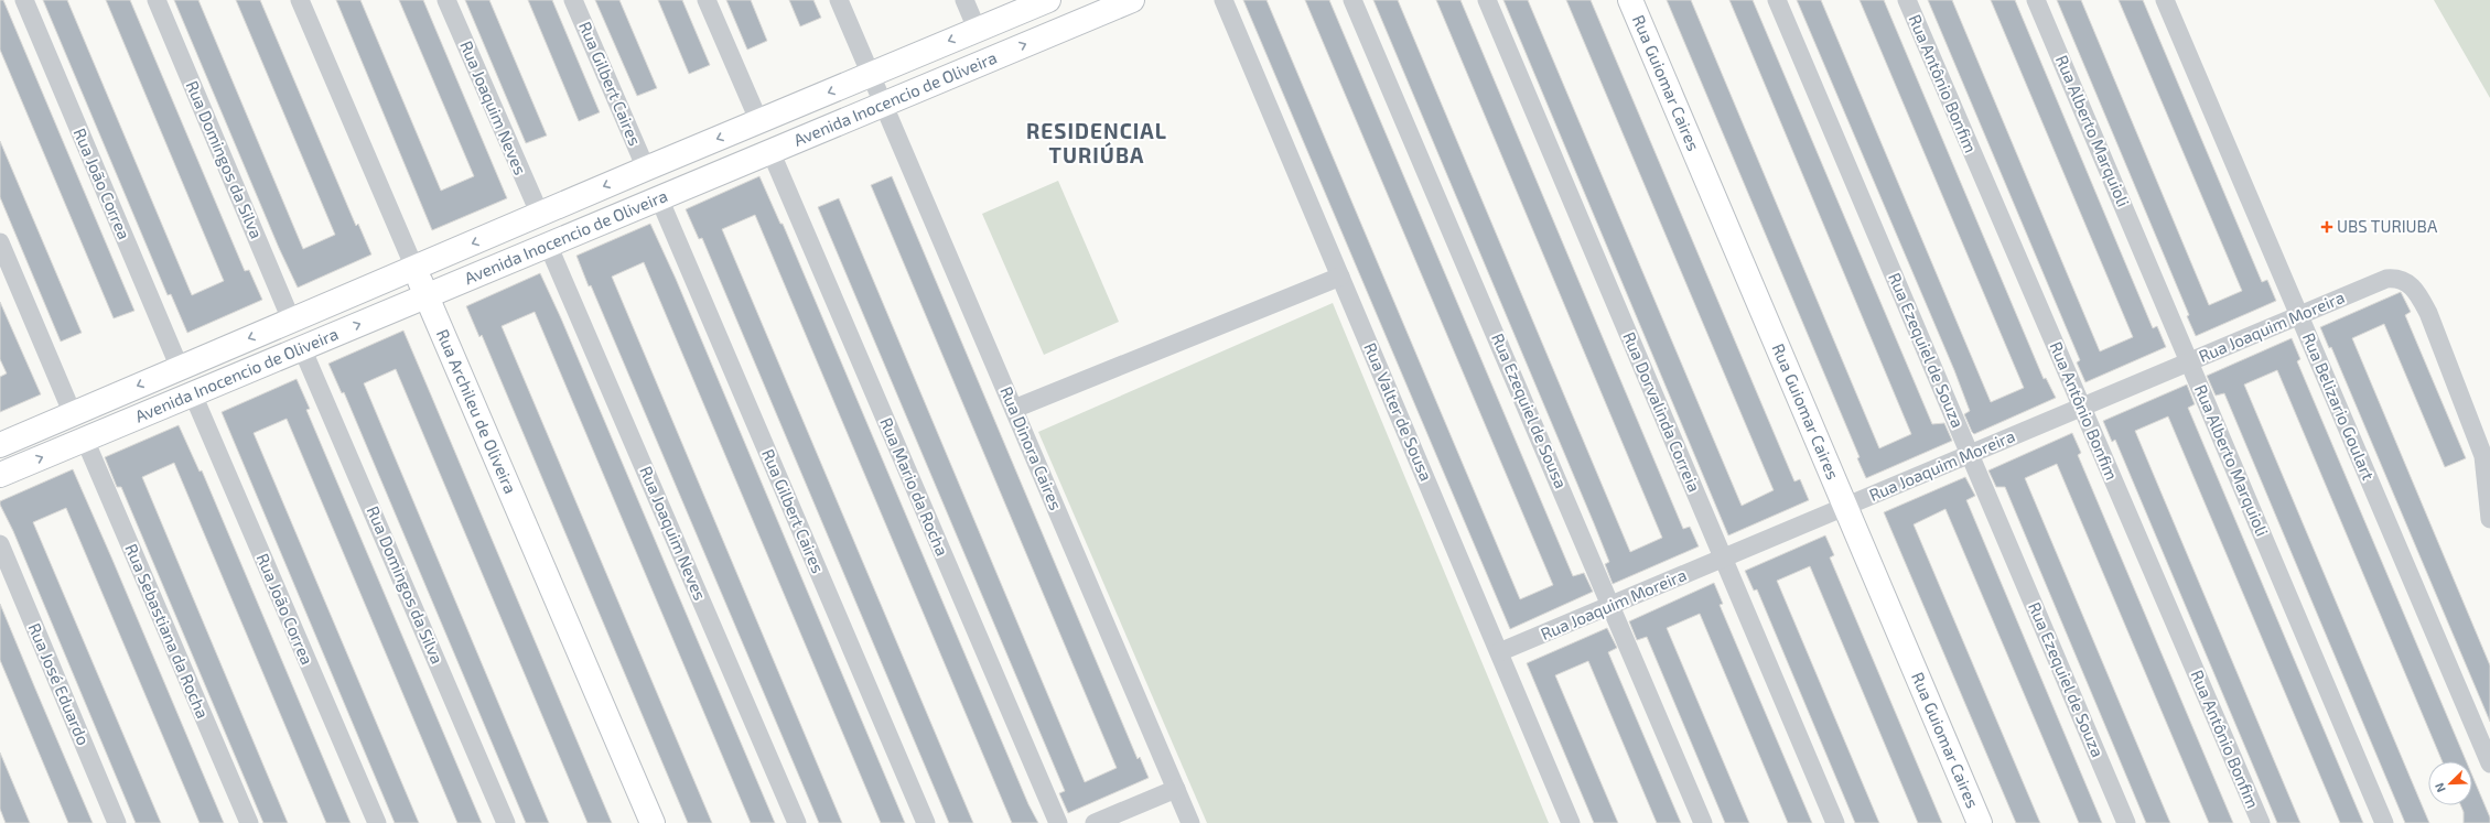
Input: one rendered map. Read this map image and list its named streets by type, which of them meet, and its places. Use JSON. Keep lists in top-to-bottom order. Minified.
{"streets":{"street":["Rua Guiomar Caires","Rua Gilbert Caires","Rua Antônio Bonfim","Avenida Inocencio de Oliveira","Rua Joaquim Neves","Rua Alberto Marquioli","Rua Domingos da Silva","Rua João Correa","Rua Joaquim Moreira","Rua Ezequiel de Souza","Rua Belizario Goulart","Rua Ezequiel de Sousa","Rua Archileu de Oliveira","Rua Valter de Sousa","Rua Dorvalinda Correia","Rua Dinora Caires","Rua Mario da Rocha","Rua Sebastiana da Rocha","Rua José Eduardo"]},"crossings":[["Rua Guiomar Caires","Rua Joaquim Moreira"],["Rua Gilbert Caires","Avenida Inocencio de Oliveira"],["Rua Antônio Bonfim","Rua Joaquim Moreira"],["Avenida Inocencio de Oliveira","Rua Joaquim Neves"],["Avenida Inocencio de Oliveira","Rua Domingos da Silva"],["Avenida Inocencio de Oliveira","Rua João Correa"],["Avenida Inocencio de Oliveira","Rua Archileu de Oliveira"],["Avenida Inocencio de Oliveira","Rua Dinora Caires"],["Avenida Inocencio de Oliveira","Rua Mario da Rocha"],["Avenida Inocencio de Oliveira","Rua Sebastiana da Rocha"],["Rua Alberto Marquioli","Rua Joaquim Moreira"],["Rua Joaquim Moreira","Rua Ezequiel de Souza"],["Rua Joaquim Moreira","Rua Belizario Goulart"],["Rua Joaquim Moreira","Rua Ezequiel de Sousa"],["Rua Joaquim Moreira","Rua Valter de Sousa"],["Rua Joaquim Moreira","Rua Dorvalinda Correia"]],"districts":["RESIDENCIAL TURIÚBA"],"places":{"health":["UBS TURIUBA"]},"north":"bottom left"}
